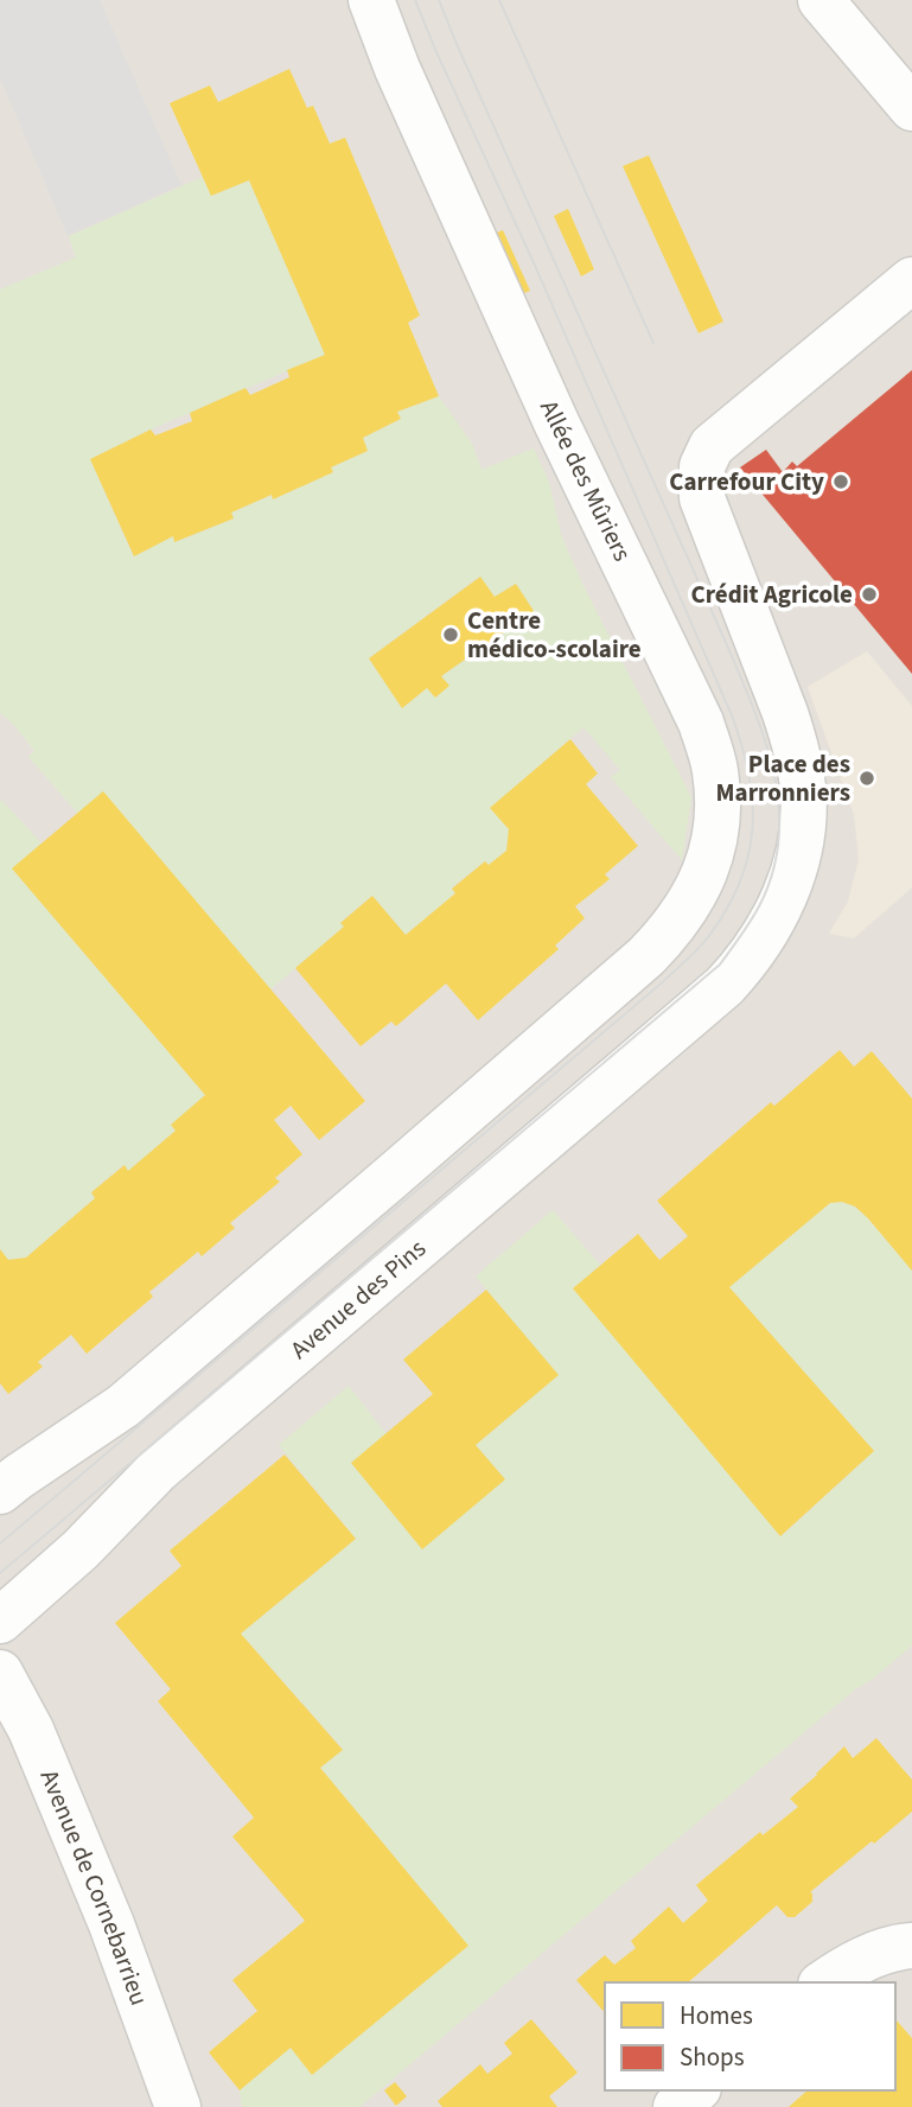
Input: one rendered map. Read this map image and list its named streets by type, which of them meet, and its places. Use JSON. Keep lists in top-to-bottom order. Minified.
{"streets":{"street":["Allée des Mûriers","Avenue des Pins","Avenue de Cornebarrieu"]},"places":["Carrefour City","Crédit Agricole","Centre médico-scolaire","Place des Marronniers"],"legend":["Homes","Shops"]}
